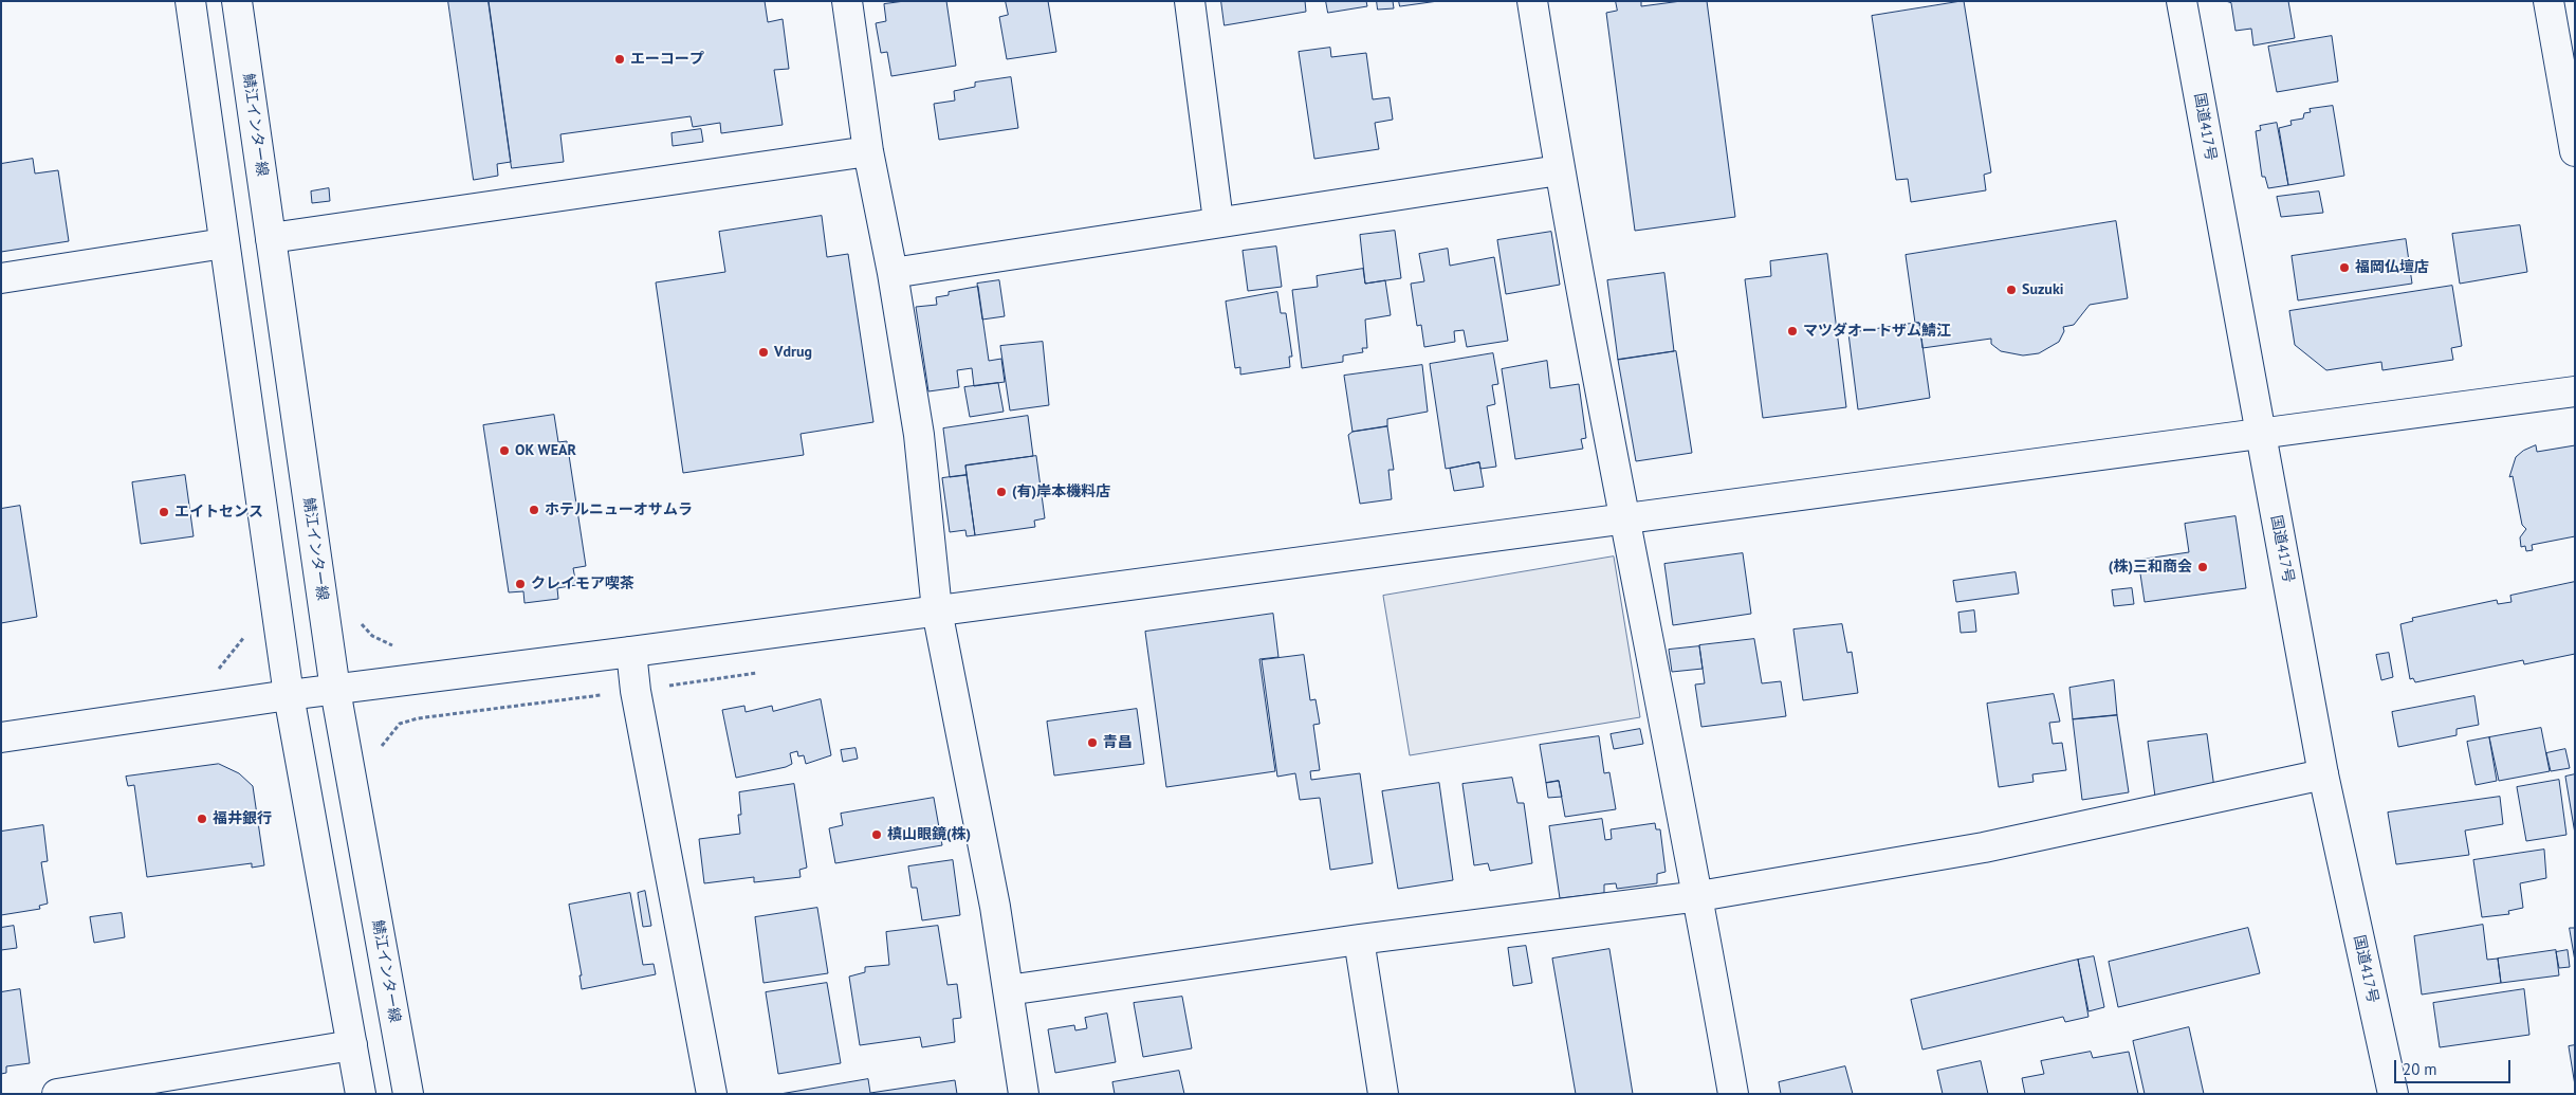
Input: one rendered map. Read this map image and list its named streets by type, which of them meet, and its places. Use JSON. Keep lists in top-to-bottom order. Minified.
{"streets":{"main road":["鯖江インター線","国道417号"]},"places":["エーコープ","福岡仏壇店","Suzuki","マツダオートザム鯖江","Vdrug","OK WEAR","(有)岸本機料店","ホテルニューオサムラ","エイトセンス","(株)三和商会","クレイモア喫茶","青昌","福井銀行","槙山眼鏡(株)"],"scale_bar":"20 m"}
